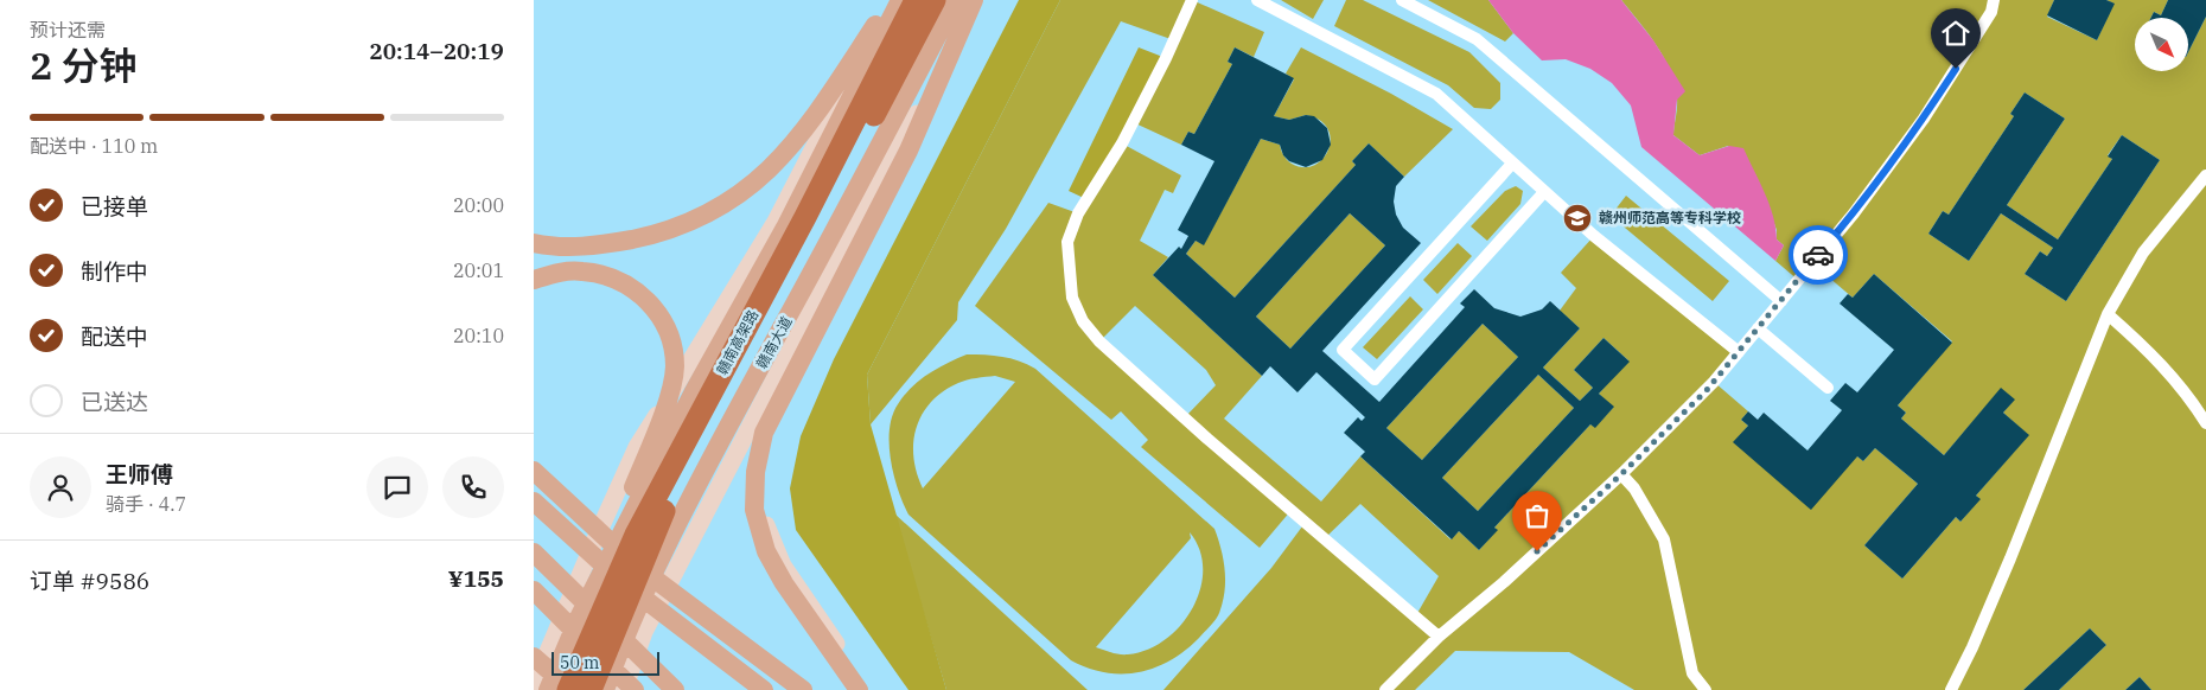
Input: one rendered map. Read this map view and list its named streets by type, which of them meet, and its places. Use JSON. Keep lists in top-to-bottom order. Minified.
{"streets":{"highway":["赣南高架路"],"main road":["赣南大道"]},"places":{"school or university":["赣州师范高等专科学校"]},"scale_bar":"50 m","north":"bottom right","page":{"heading":["2 分钟","预计还需","20:14–20:19"],"panel":["王师傅","骑手 · 4.7","订单 #9586","¥155"],"bar":"配送中 · 110 m","list":[["已接单","20:00"],["制作中","20:01"],["配送中","20:10"],"已送达"],"scale":"50 m"}}
